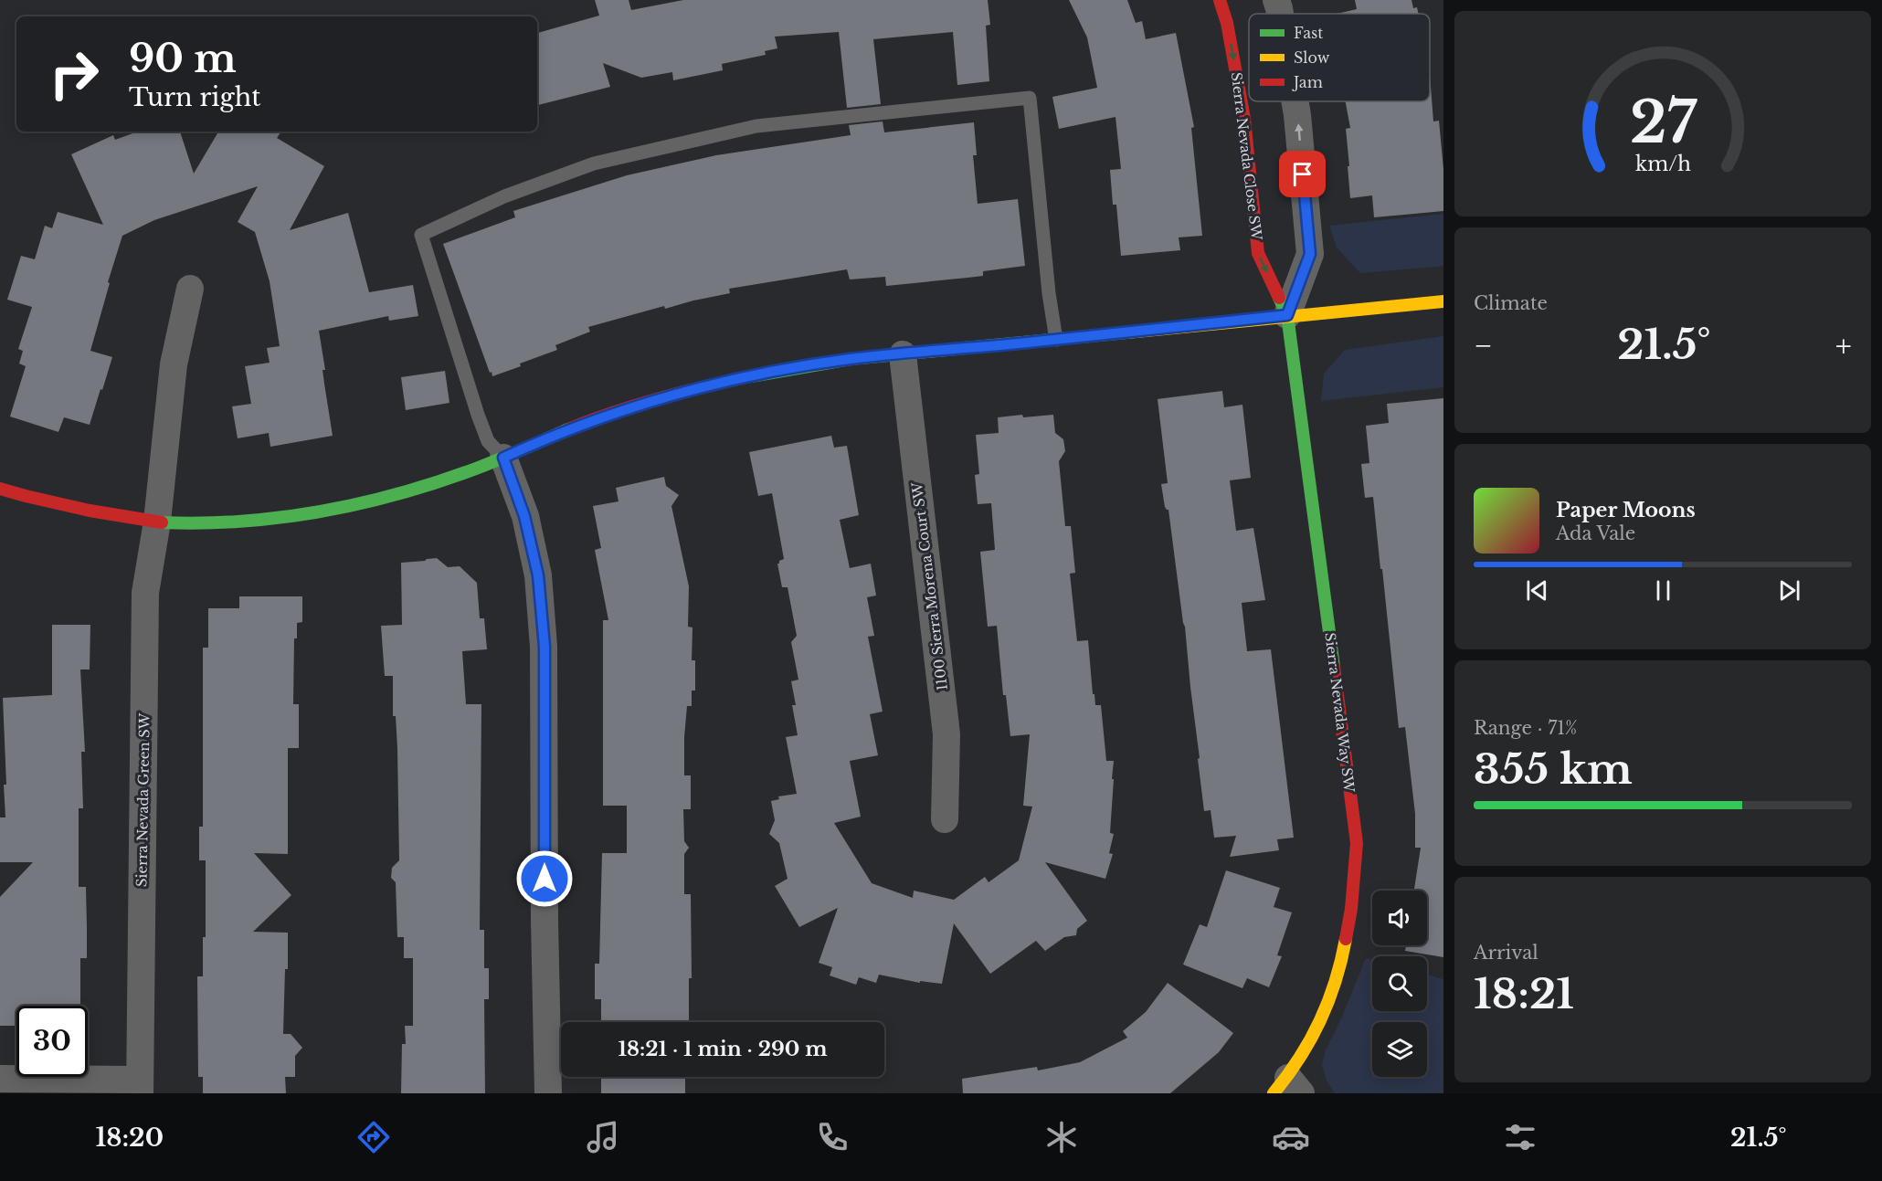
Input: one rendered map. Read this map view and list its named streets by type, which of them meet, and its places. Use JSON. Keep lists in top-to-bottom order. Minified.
{"streets":{"street":["Sierra Nevada Close SW","1100 Sierra Morena Court SW","Sierra Nevada Way SW","Sierra Nevada Green SW"]},"crossings":[["Sierra Nevada Close SW","Sierra Nevada Way SW"]],"legend":["Fast","Slow","Jam"],"page":{"turn":["90 m","Turn right"],"tile":["Climate",["Range · 71%","355 km"],["Arrival","18:21"]],"heat":["−","21.5°","+"],"song":["Paper Moons","Ada Vale"],"limit":"30","trip":"18:21 · 1 min · 290 m","tabs":["18:20","21.5°"],"gauge":["27","km/h"]}}
